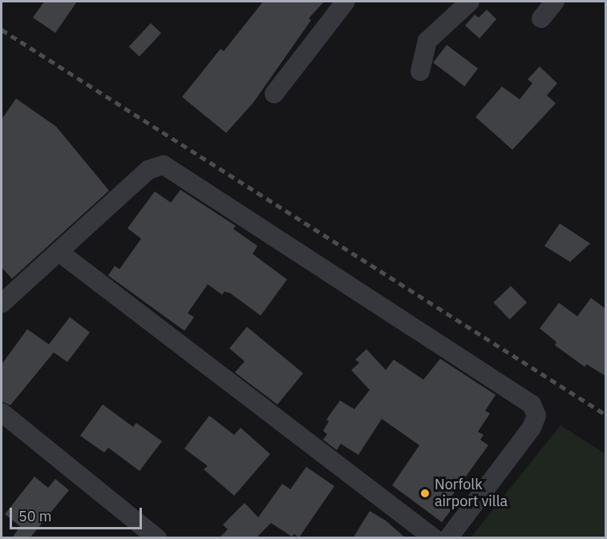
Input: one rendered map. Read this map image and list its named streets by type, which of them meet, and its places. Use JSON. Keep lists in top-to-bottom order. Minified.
{"places":["Norfolk airport villa"],"scale_bar":"50 m"}
